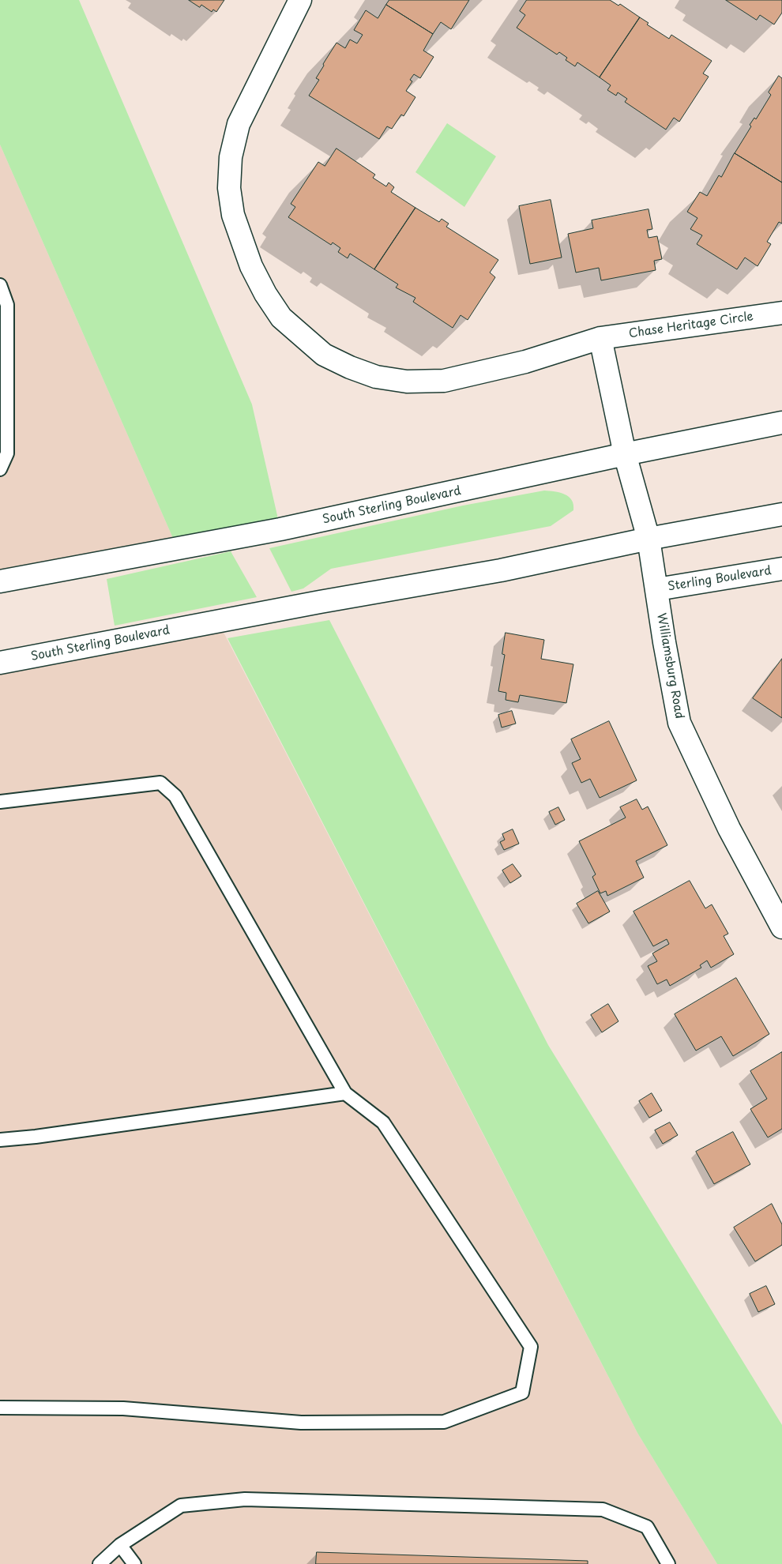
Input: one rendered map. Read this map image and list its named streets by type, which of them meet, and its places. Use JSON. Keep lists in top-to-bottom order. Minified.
{"streets":{"street":["Chase Heritage Circle","South Sterling Boulevard","Sterling Boulevard","Williamsburg Road"]},"crossings":[["South Sterling Boulevard","Williamsburg Road"],["Sterling Boulevard","Williamsburg Road"]]}
